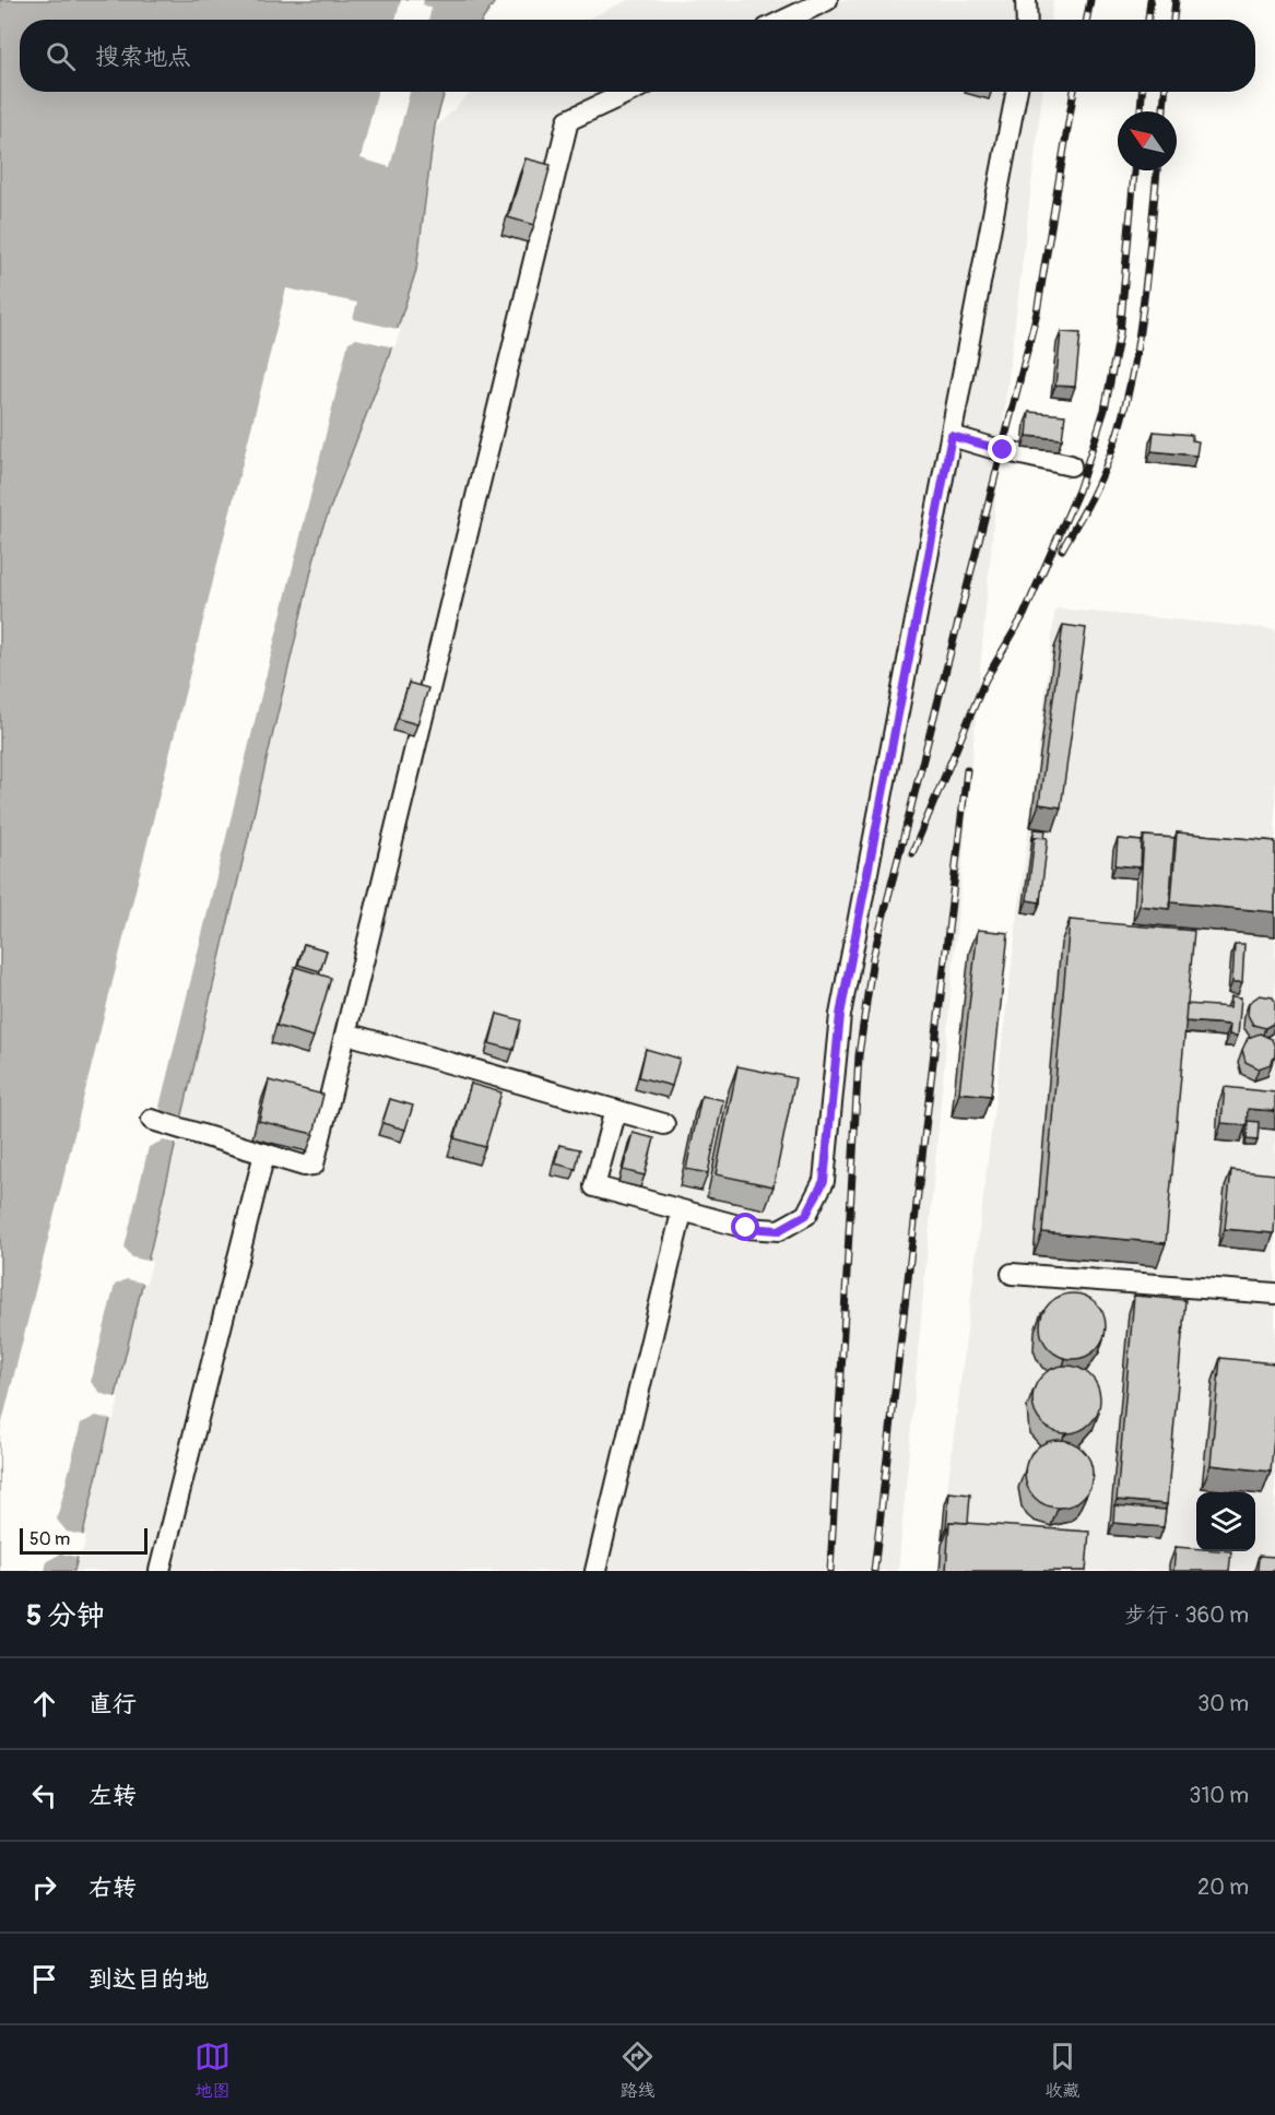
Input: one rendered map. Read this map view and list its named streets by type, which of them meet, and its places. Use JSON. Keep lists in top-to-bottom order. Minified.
{"scale_bar":"50 m","north":"top left","page":{"search":"搜索地点","scale":"50 m","heading":["5 分钟","步行 · 360 m"],"list":[["直行","30 m"],["左转","310 m"],["右转","20 m"],"到达目的地"],"nav":["地图","路线","收藏"]}}
